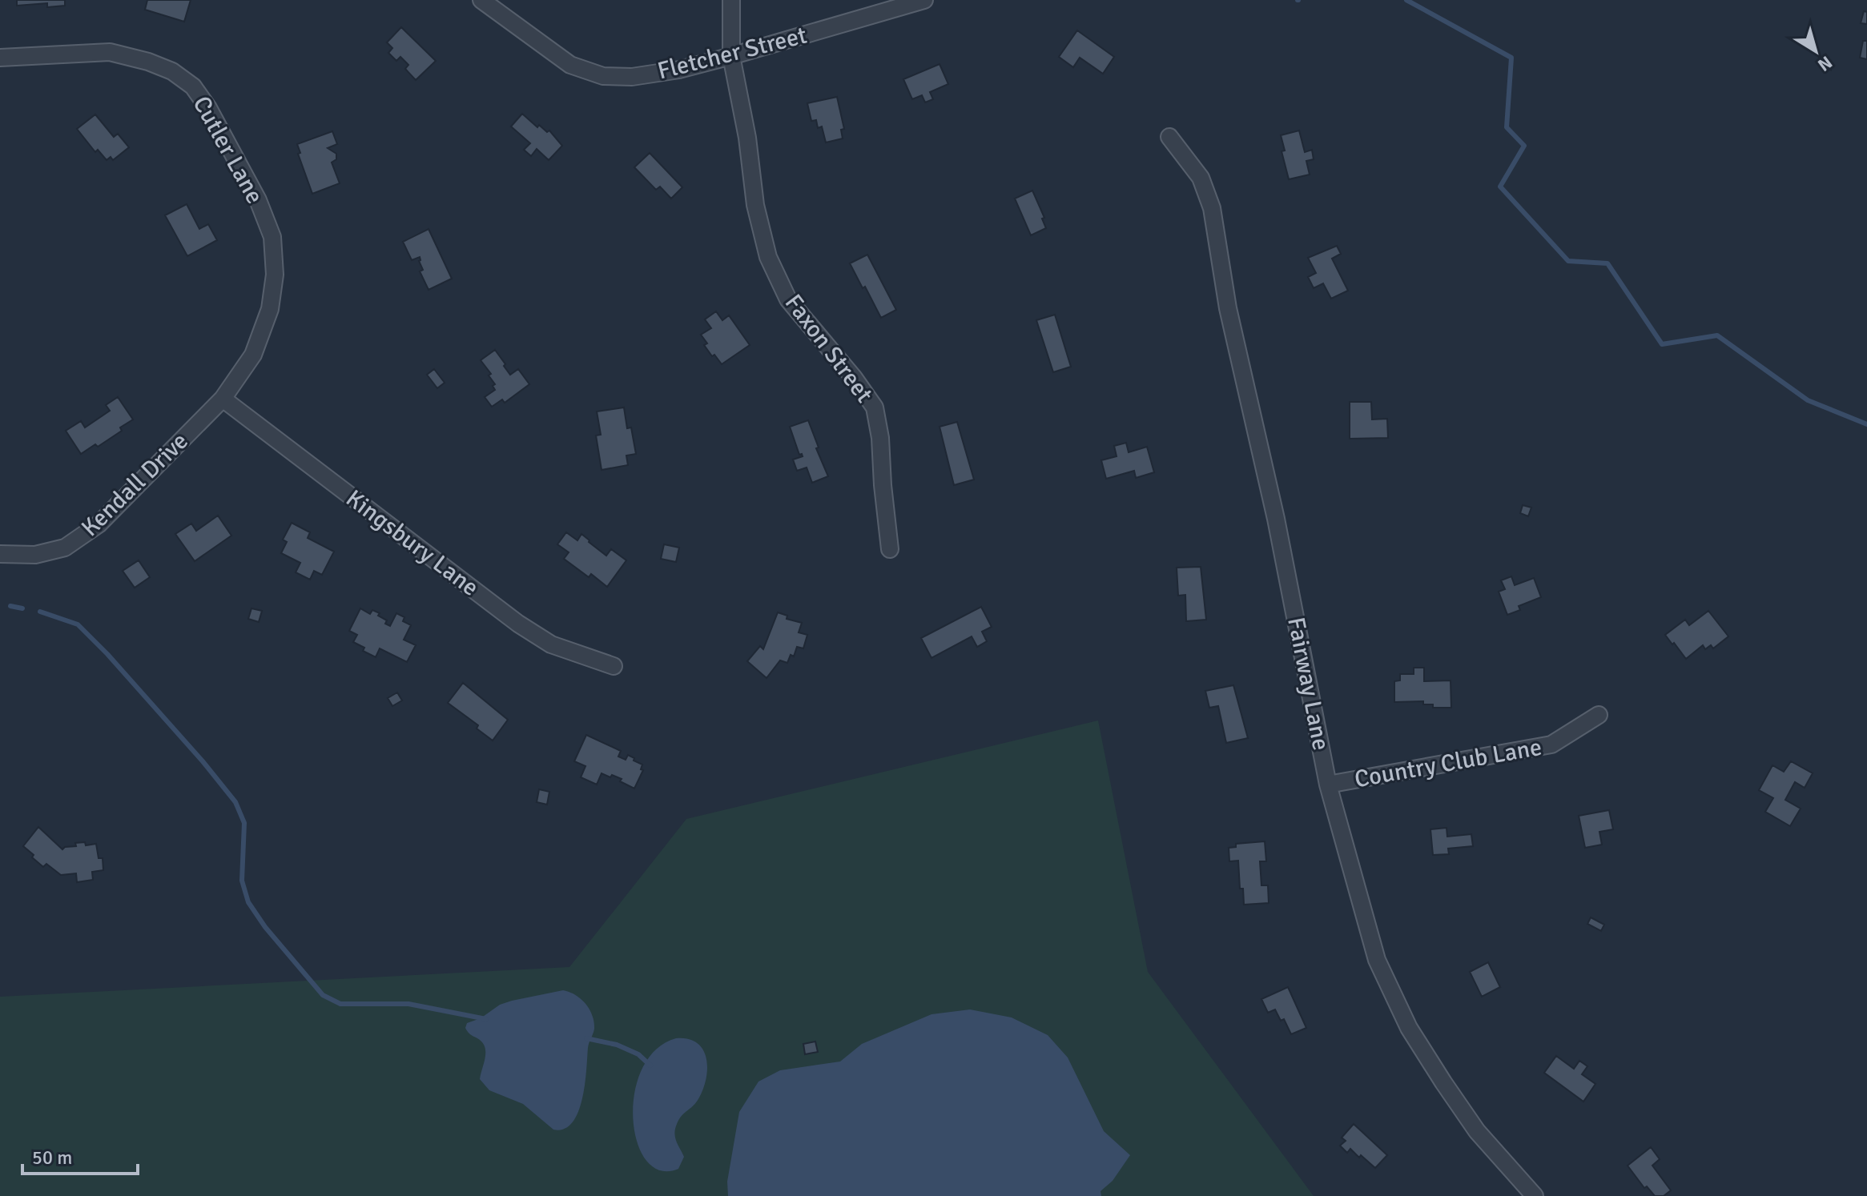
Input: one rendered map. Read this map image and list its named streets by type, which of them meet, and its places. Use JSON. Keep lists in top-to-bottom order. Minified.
{"streets":{"street":["Fletcher Street","Cutler Lane","Faxon Street","Kendall Drive","Kingsbury Lane","Fairway Lane","Country Club Lane"]},"crossings":[["Fletcher Street","Faxon Street"],["Cutler Lane","Kendall Drive"],["Cutler Lane","Kingsbury Lane"],["Kendall Drive","Kingsbury Lane"],["Fairway Lane","Country Club Lane"]],"scale_bar":"50 m","north":"bottom right"}
